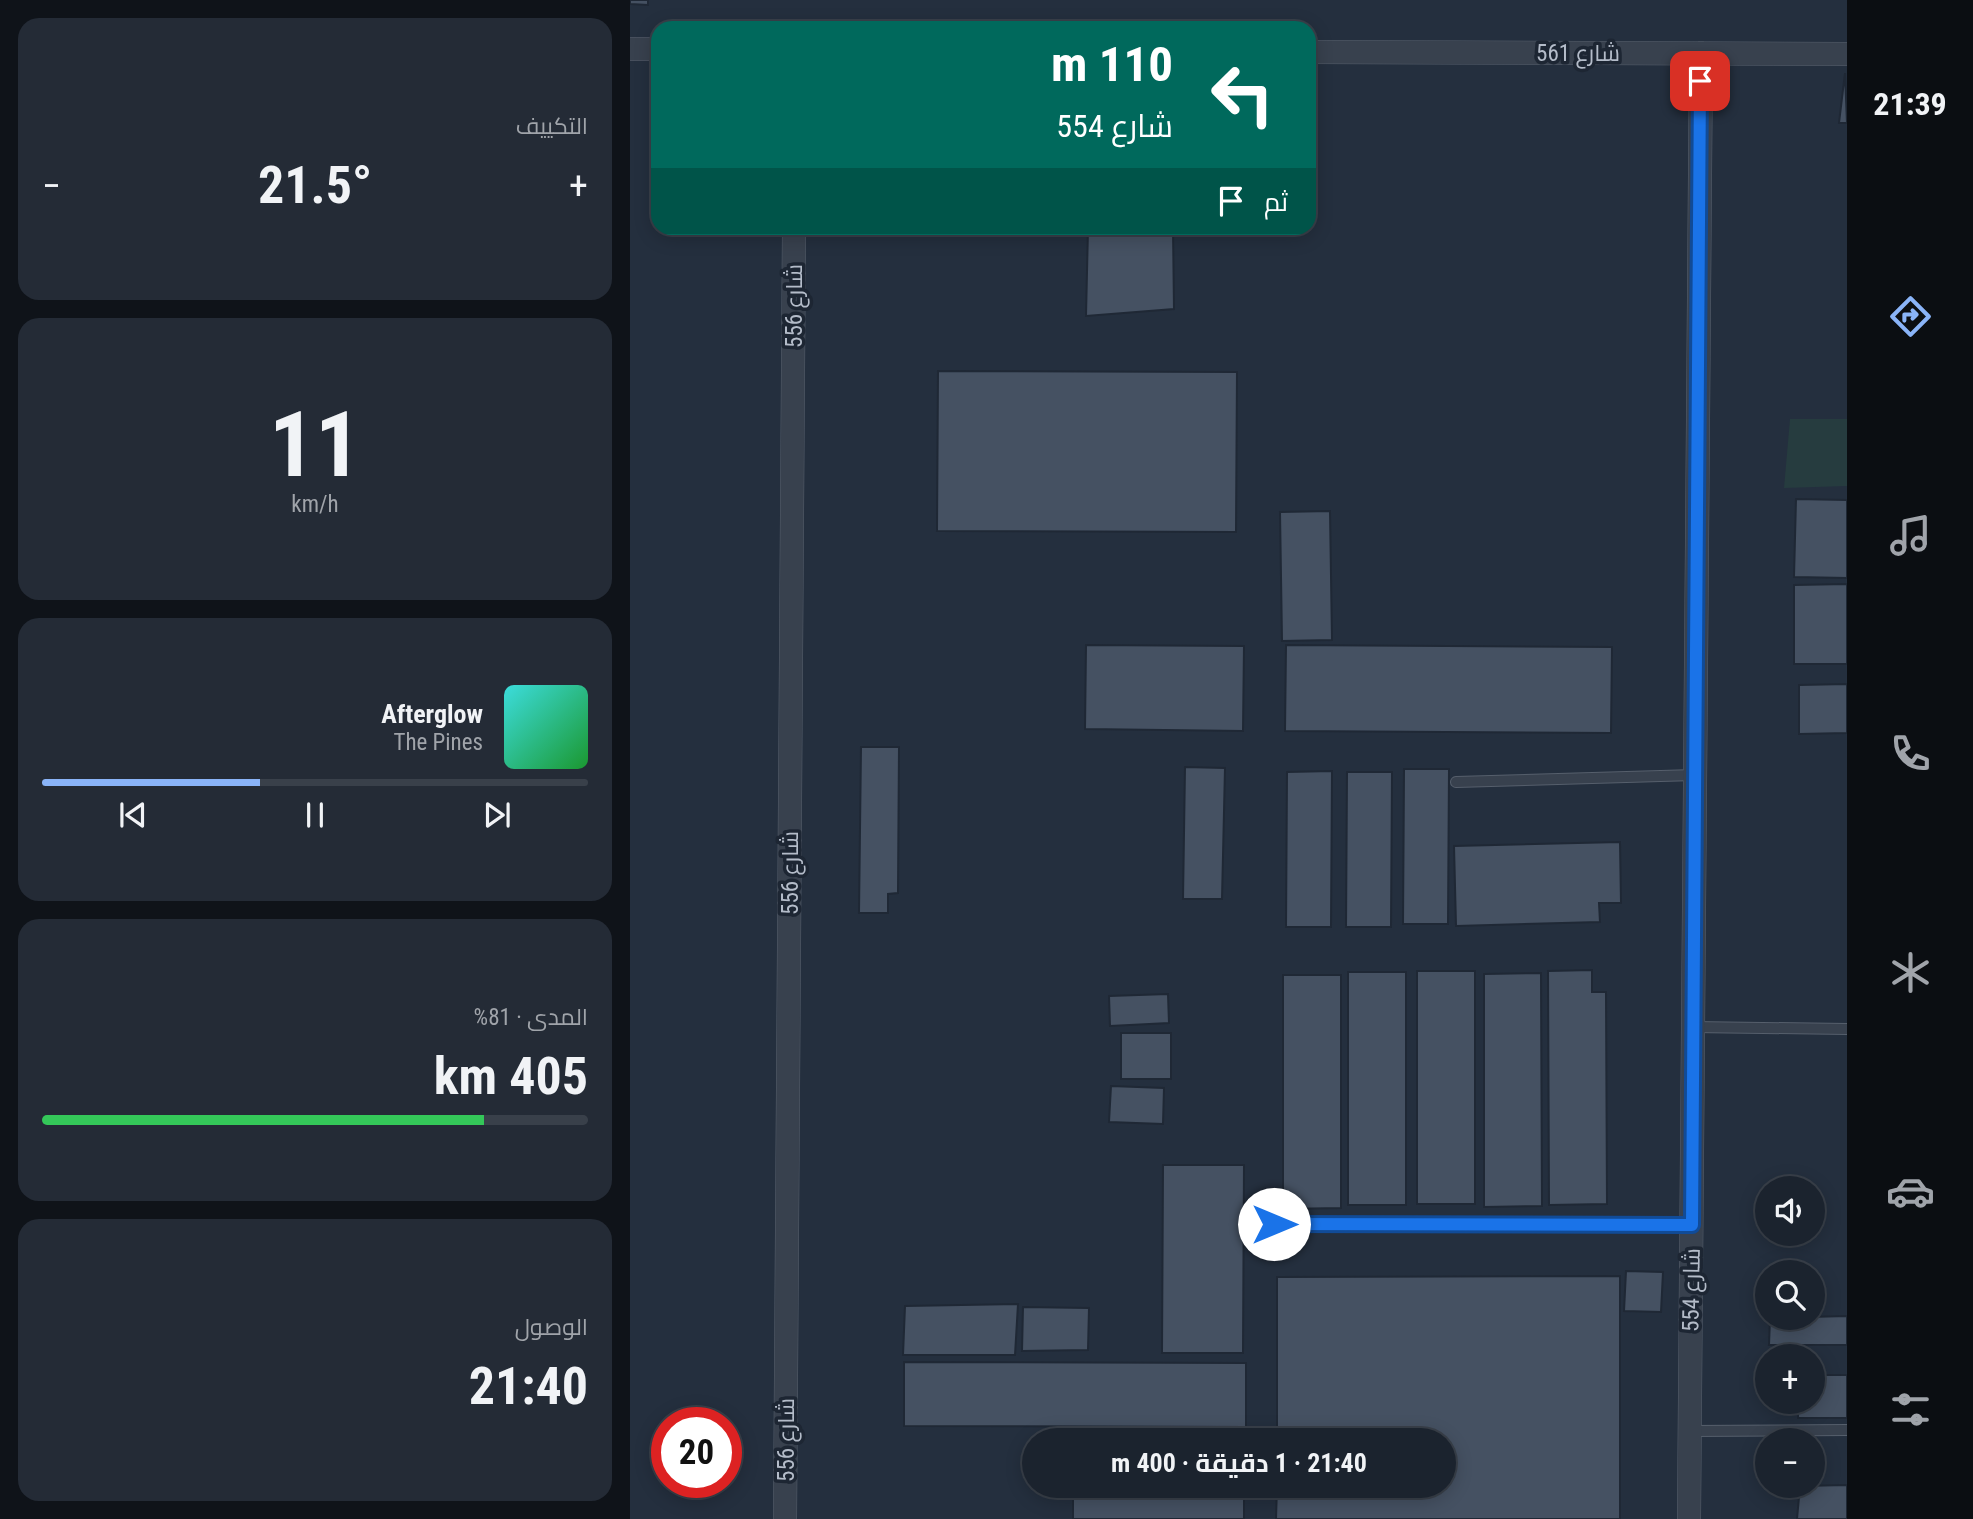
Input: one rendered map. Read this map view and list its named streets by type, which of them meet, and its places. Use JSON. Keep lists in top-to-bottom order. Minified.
{"streets":{"street":["شارع 561","شارع 556","شارع 554"]},"crossings":[["شارع 561","شارع 554"]],"page":{"tabs":"21:39","tile":["التكييف",["11","km/h"],["المدى · 81%","405 km"],["الوصول","21:40"]],"turn":["110 m","شارع 554"],"heat":["−","21.5°","+"],"then":"ثم","song":["Afterglow","The Pines"],"map_buttons":["+","−"],"limit":"20","trip":"21:40 · 1 دقيقة · 400 m"}}
